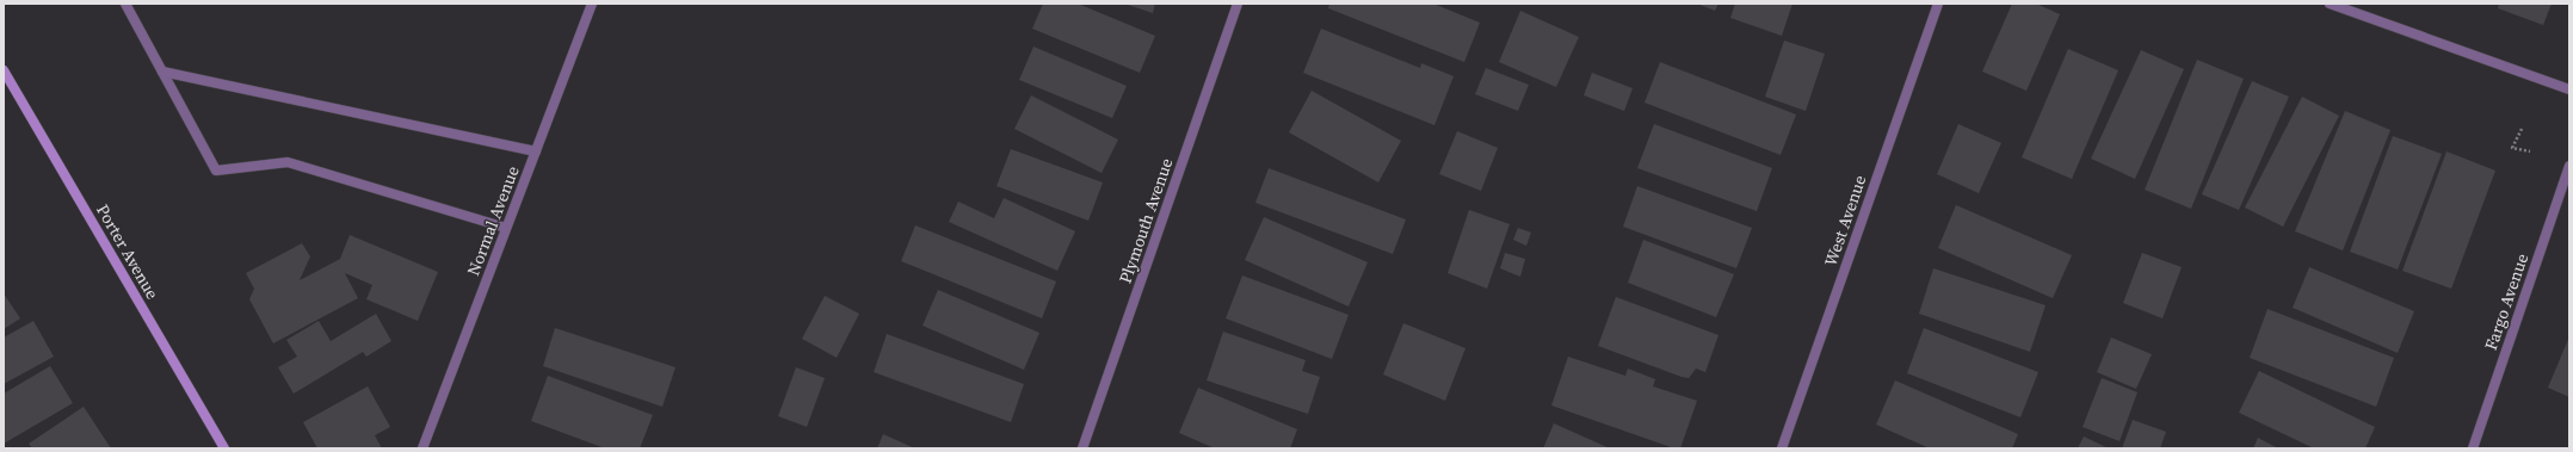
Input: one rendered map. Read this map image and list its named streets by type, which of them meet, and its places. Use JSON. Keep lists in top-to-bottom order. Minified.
{"streets":{"street":["Normal Avenue","Plymouth Avenue","West Avenue","Porter Avenue","Fargo Avenue"]}}
